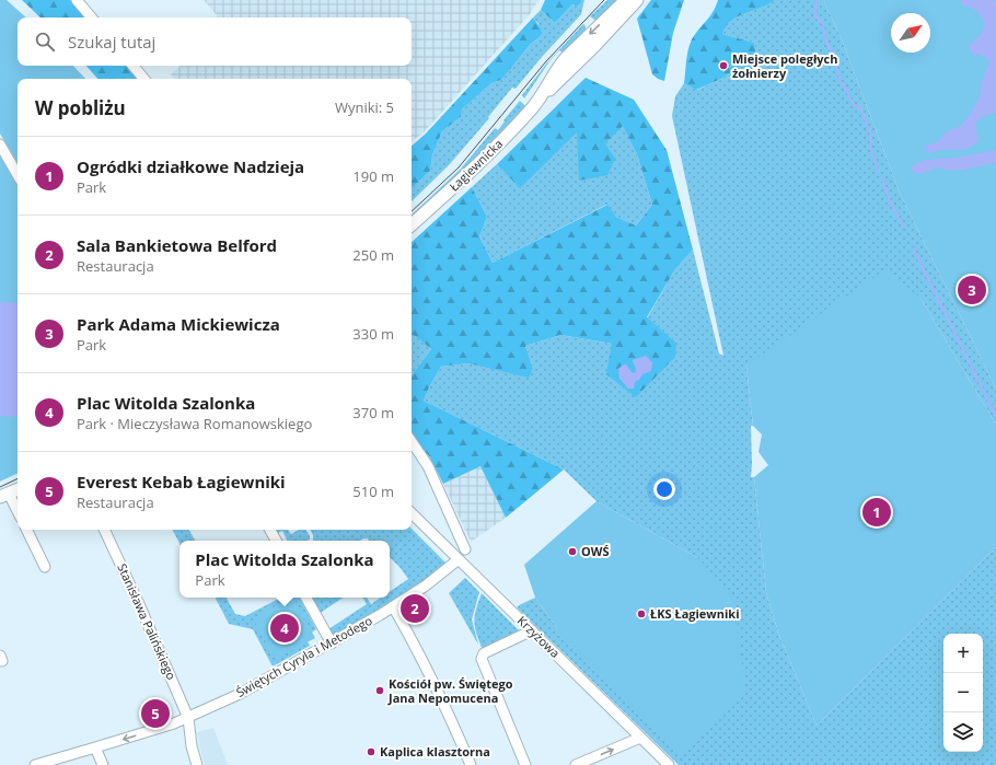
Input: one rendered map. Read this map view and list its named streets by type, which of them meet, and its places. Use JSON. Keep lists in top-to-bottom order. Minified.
{"streets":{"main road":["Łagiewnicka"],"street":["Stanisława Palińskiego","Krzyżowa","Świętych Cyryla i Metodego"]},"crossings":[["Stanisława Palińskiego","Świętych Cyryla i Metodego"],["Krzyżowa","Świętych Cyryla i Metodego"]],"places":["Miejsce poległych żołnierzy","OWŚ","ŁKS Łagiewniki","Kościół pw. Świętego Jana Nepomucena","Kaplica klasztorna"],"north":"top right","page":{"search":"Szukaj tutaj","heading":["W pobliżu","Wyniki: 5"],"list":[{"mark":"1","name":"Ogródki działkowe Nadzieja","note":"Park","value":"190 m"},{"mark":"2","name":"Sala Bankietowa Belford","note":"Restauracja","value":"250 m"},{"mark":"3","name":"Park Adama Mickiewicza","note":"Park","value":"330 m"},{"mark":"4","name":"Plac Witolda Szalonka","note":"Park · Mieczysława Romanowskiego","value":"370 m"},{"mark":"5","name":"Everest Kebab Łagiewniki","note":"Restauracja","value":"510 m"}],"pins":["3","1","2","4","5"],"popup":["Plac Witolda Szalonka","Park"],"map_buttons":["+","−"]}}
